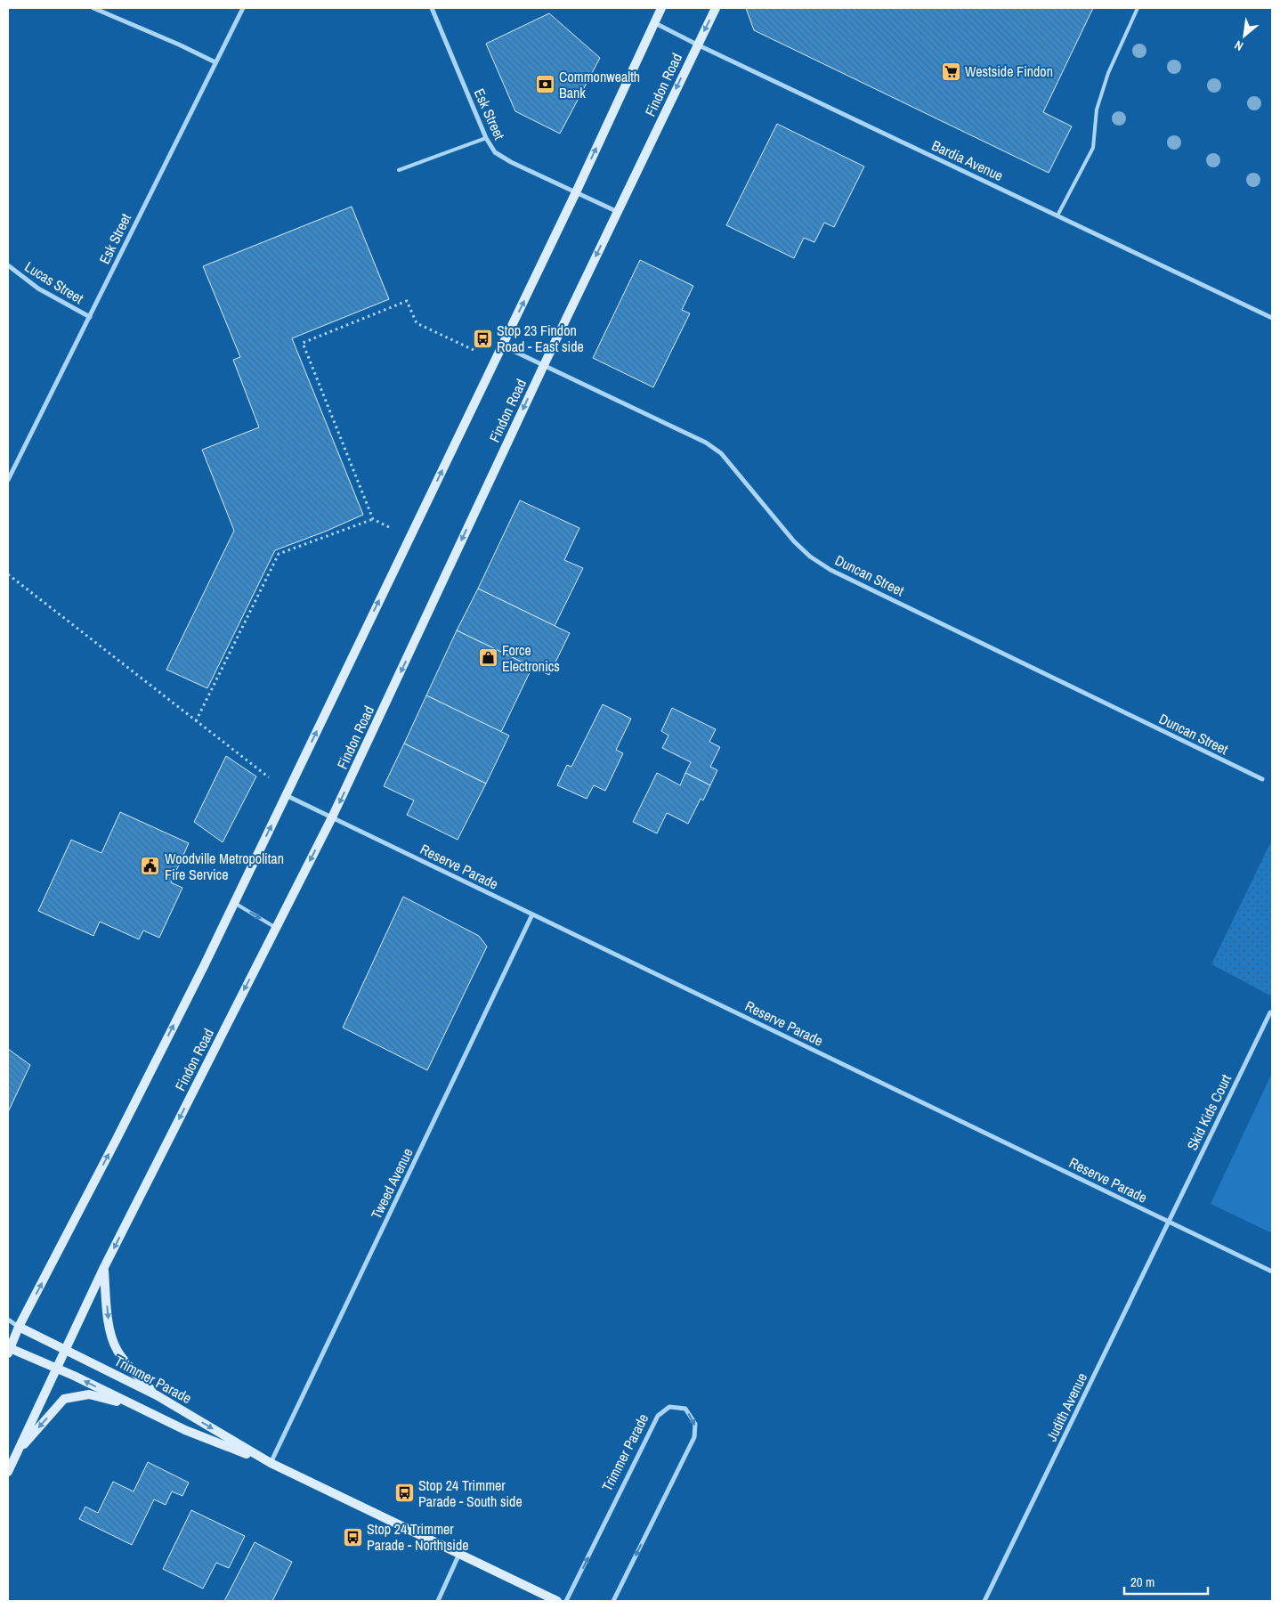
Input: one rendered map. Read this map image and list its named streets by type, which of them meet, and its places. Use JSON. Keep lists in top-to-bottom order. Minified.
{"streets":{"main road":["Findon Road","Trimmer Parade"],"street":["Esk Street","Bardia Avenue","Lucas Street","Duncan Street","Reserve Parade","Skid Kids Court","Tweed Avenue","Judith Avenue"]},"crossings":[["Findon Road","Esk Street"],["Findon Road","Bardia Avenue"],["Findon Road","Duncan Street"],["Findon Road","Reserve Parade"],["Findon Road","Trimmer Parade"],["Esk Street","Lucas Street"],["Reserve Parade","Skid Kids Court"],["Reserve Parade","Tweed Avenue"],["Reserve Parade","Judith Avenue"],["Skid Kids Court","Judith Avenue"],["Tweed Avenue","Trimmer Parade"]],"places":{"supermarket":["Westside Findon"],"bank":["Commonwealth Bank"],"bus stop":["Stop 23 Findon Road - East side","Stop 24 Trimmer Parade - South side","Stop 24 Trimmer Parade - North side"],"shop":["Force Electronics"],"public building":["Woodville Metropolitan Fire Service"]},"scale_bar":"20 m","north":"bottom left"}
